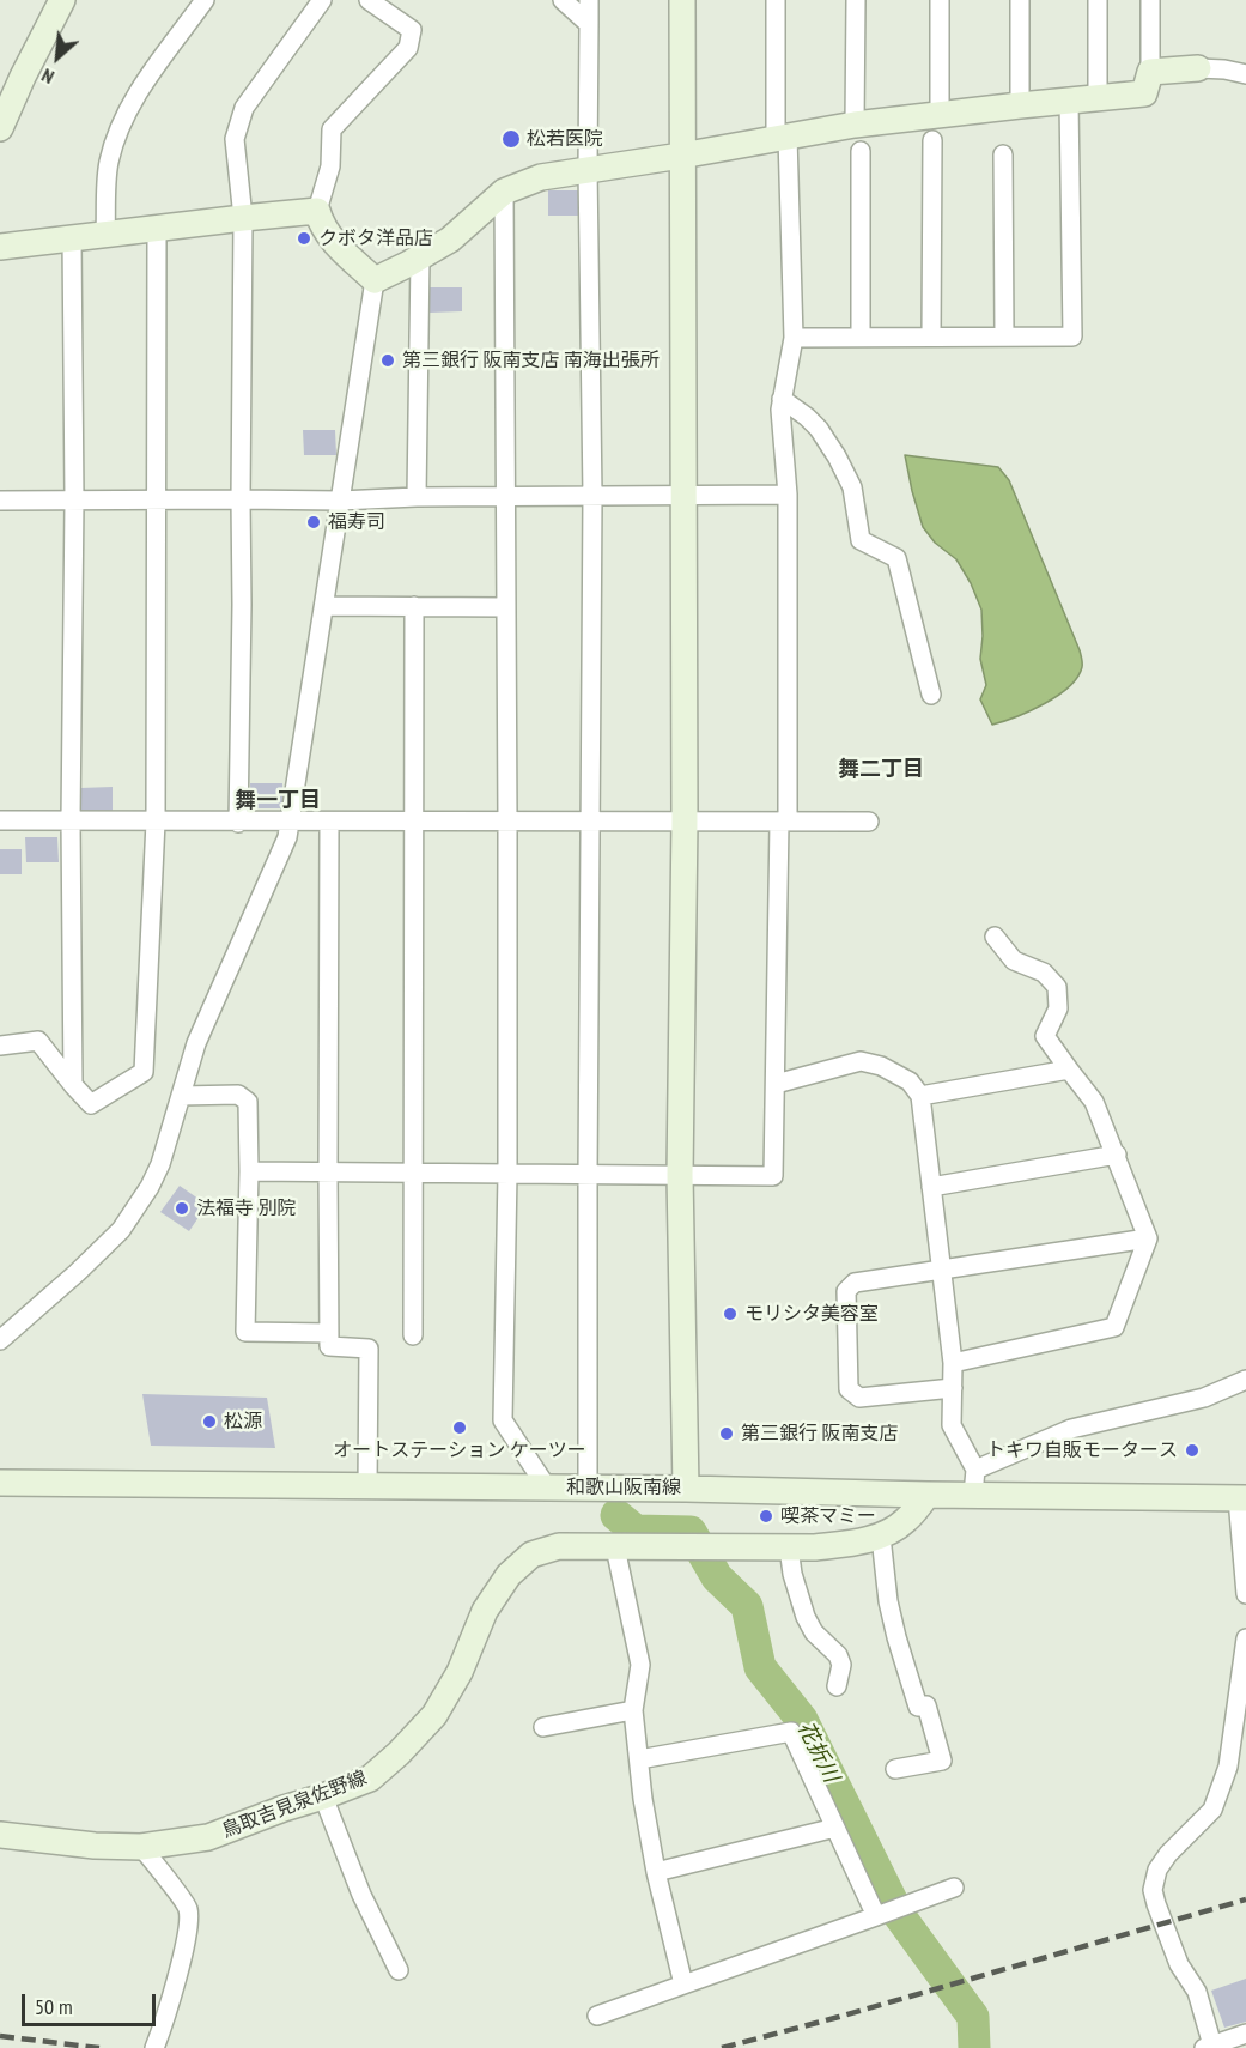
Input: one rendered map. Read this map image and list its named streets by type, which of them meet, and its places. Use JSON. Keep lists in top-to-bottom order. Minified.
{"streets":{"street":["和歌山阪南線","鳥取吉見泉佐野線"]},"crossings":[["和歌山阪南線","鳥取吉見泉佐野線"]],"districts":["舞二丁目","舞一丁目"],"water":["花折川"],"places":["松若医院","クボタ洋品店","第三銀行 阪南支店 南海出張所","福寿司","法福寺 別院","モリシタ美容室","松源","オートステーション ケーツー","第三銀行 阪南支店","トキワ自販モータース","喫茶マミー"],"scale_bar":"50 m","north":"bottom left"}
